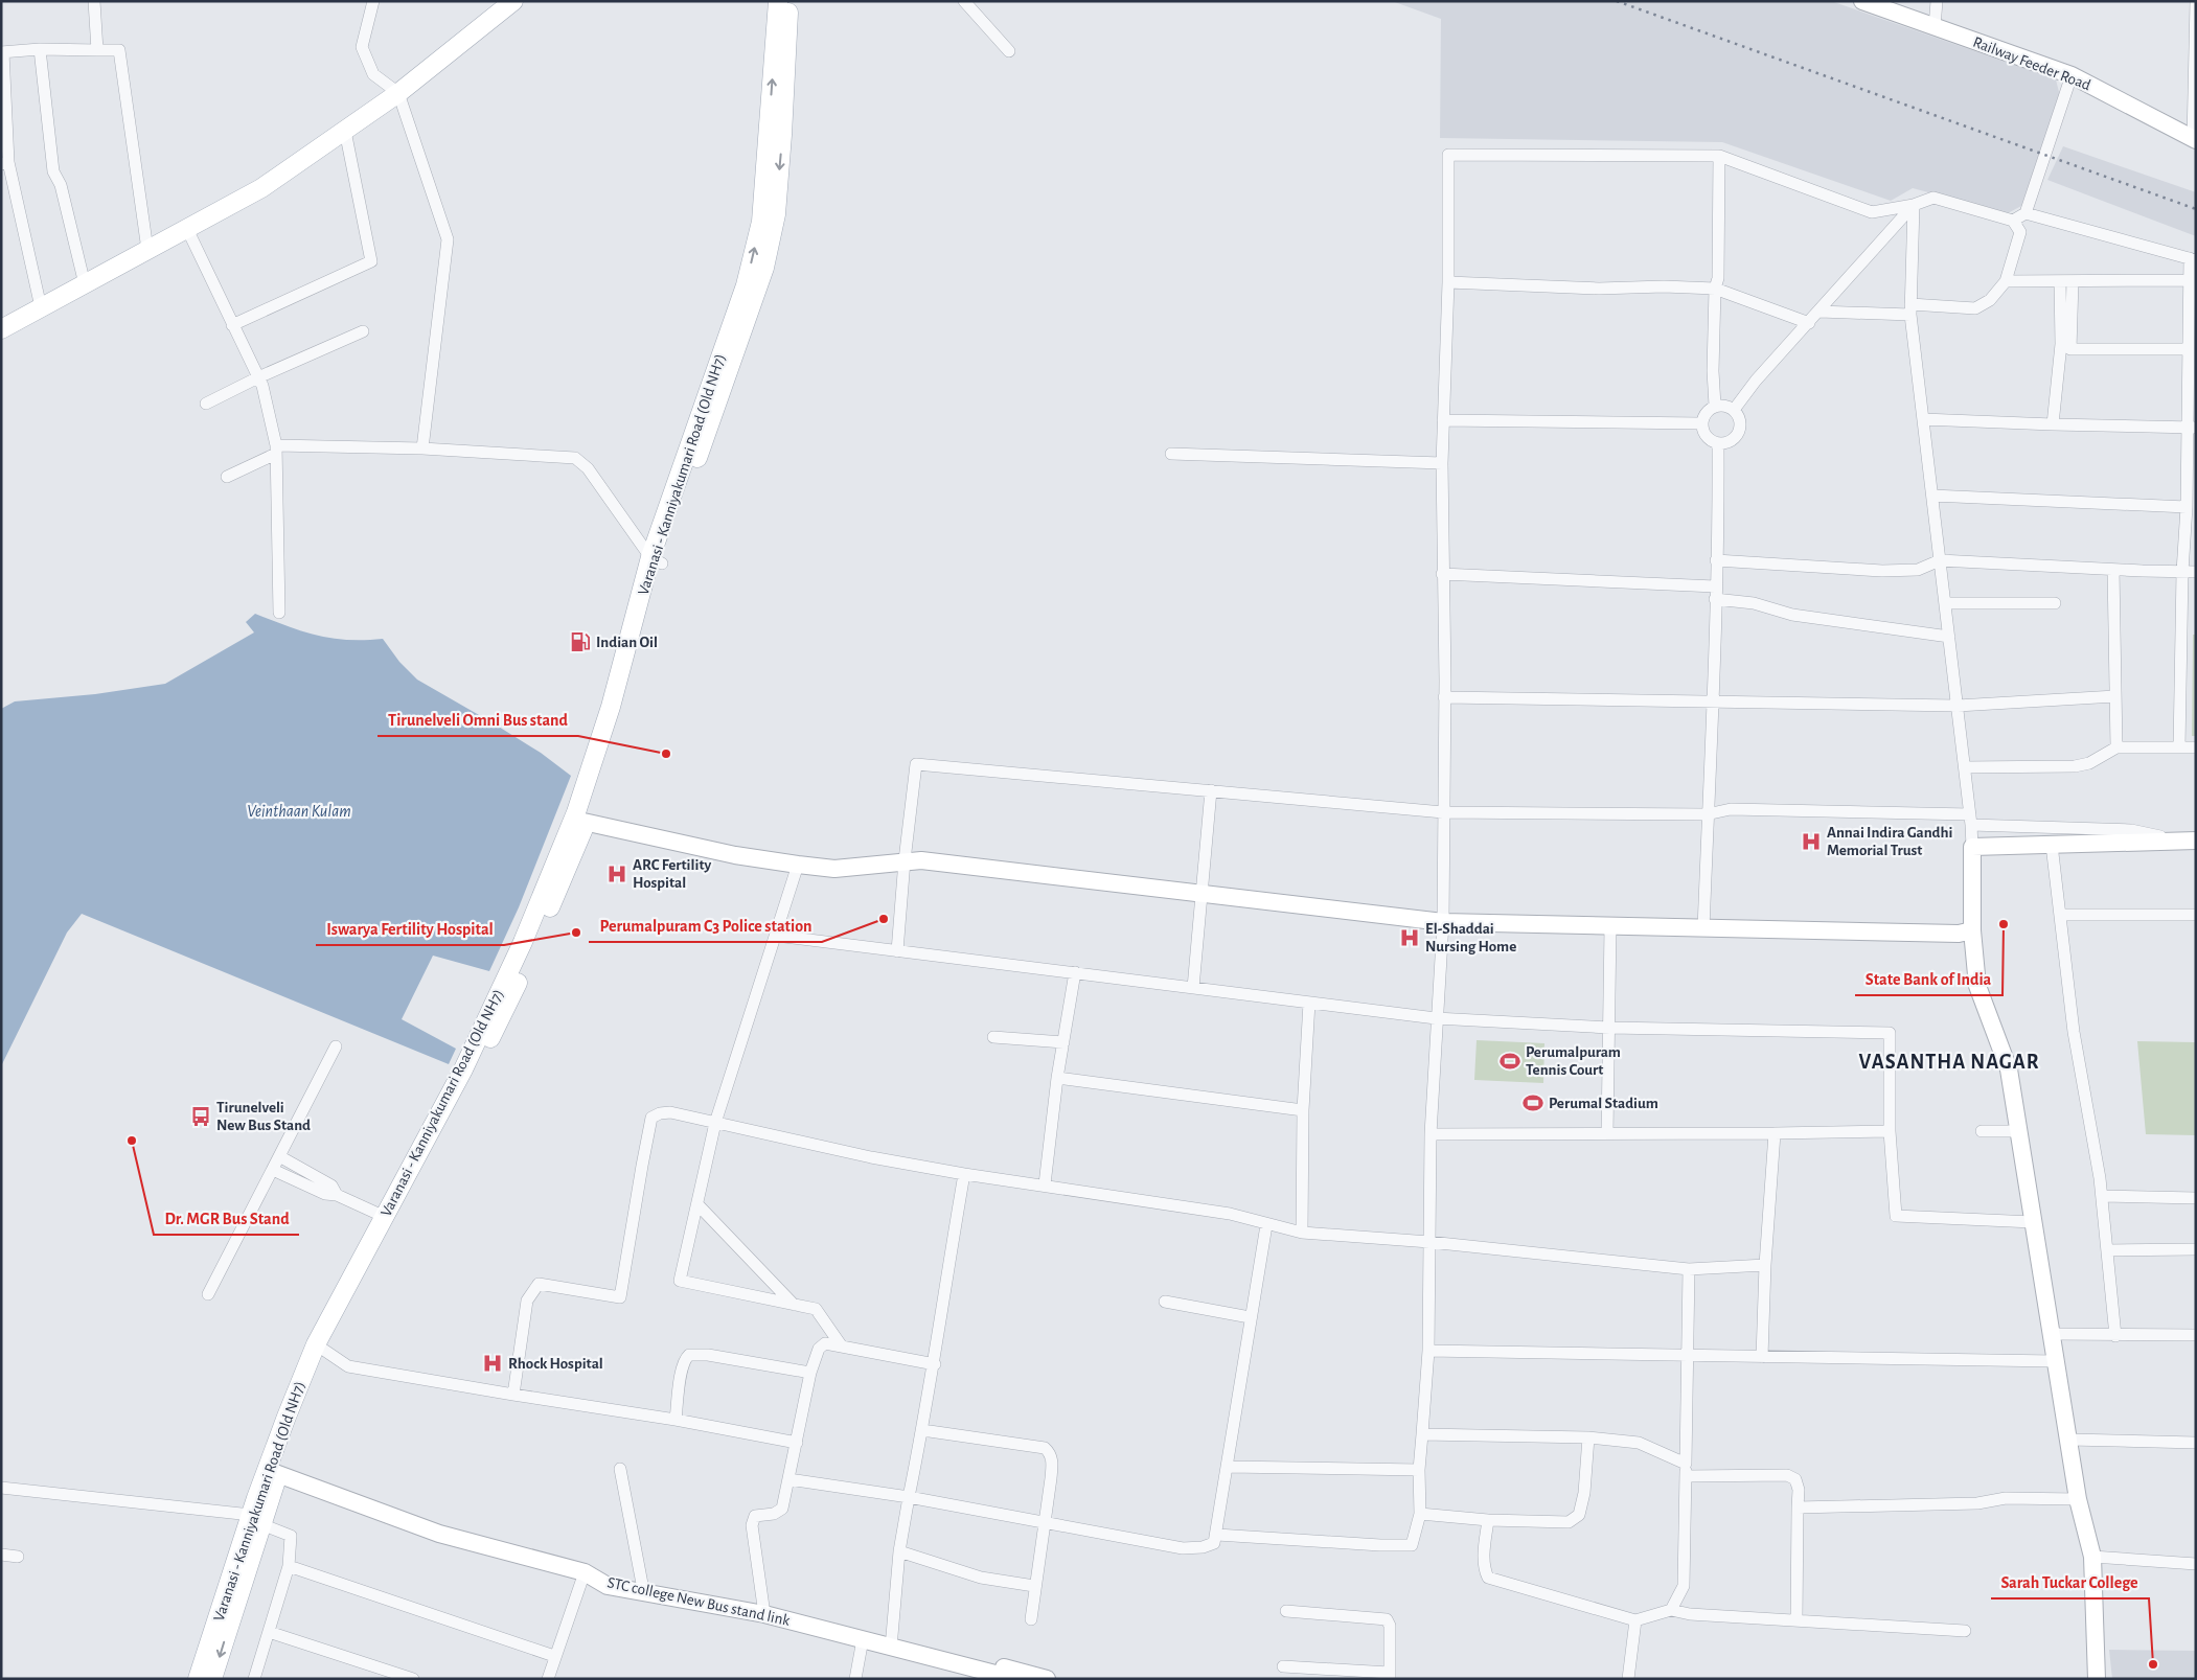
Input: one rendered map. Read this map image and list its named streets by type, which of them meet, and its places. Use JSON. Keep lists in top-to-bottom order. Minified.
{"streets":{"main road":["Varanasi - Kanniyakumari Road (Old NH7)"],"street":["Railway Feeder Road","STC college New Bus stand link"]},"crossings":[["Varanasi - Kanniyakumari Road (Old NH7)","STC college New Bus stand link"]],"districts":["VASANTHA NAGAR"],"water":["Veinthaan Kulam"],"places":{"fuel station":["Indian Oil"],"other":["Tirunelveli Omni Bus stand","Perumalpuram C3 Police station","State Bank of India","Iswarya Fertility Hospital","Dr. MGR Bus Stand","Sarah Tuckar College"],"hospital":["Annai Indira Gandhi Memorial Trust","ARC Fertility Hospital","El-Shaddai Nursing Home","Rhock Hospital"],"sports":["Perumalpuram Tennis Court","Perumal Stadium"],"bus stop":["Tirunelveli New Bus Stand"]}}
